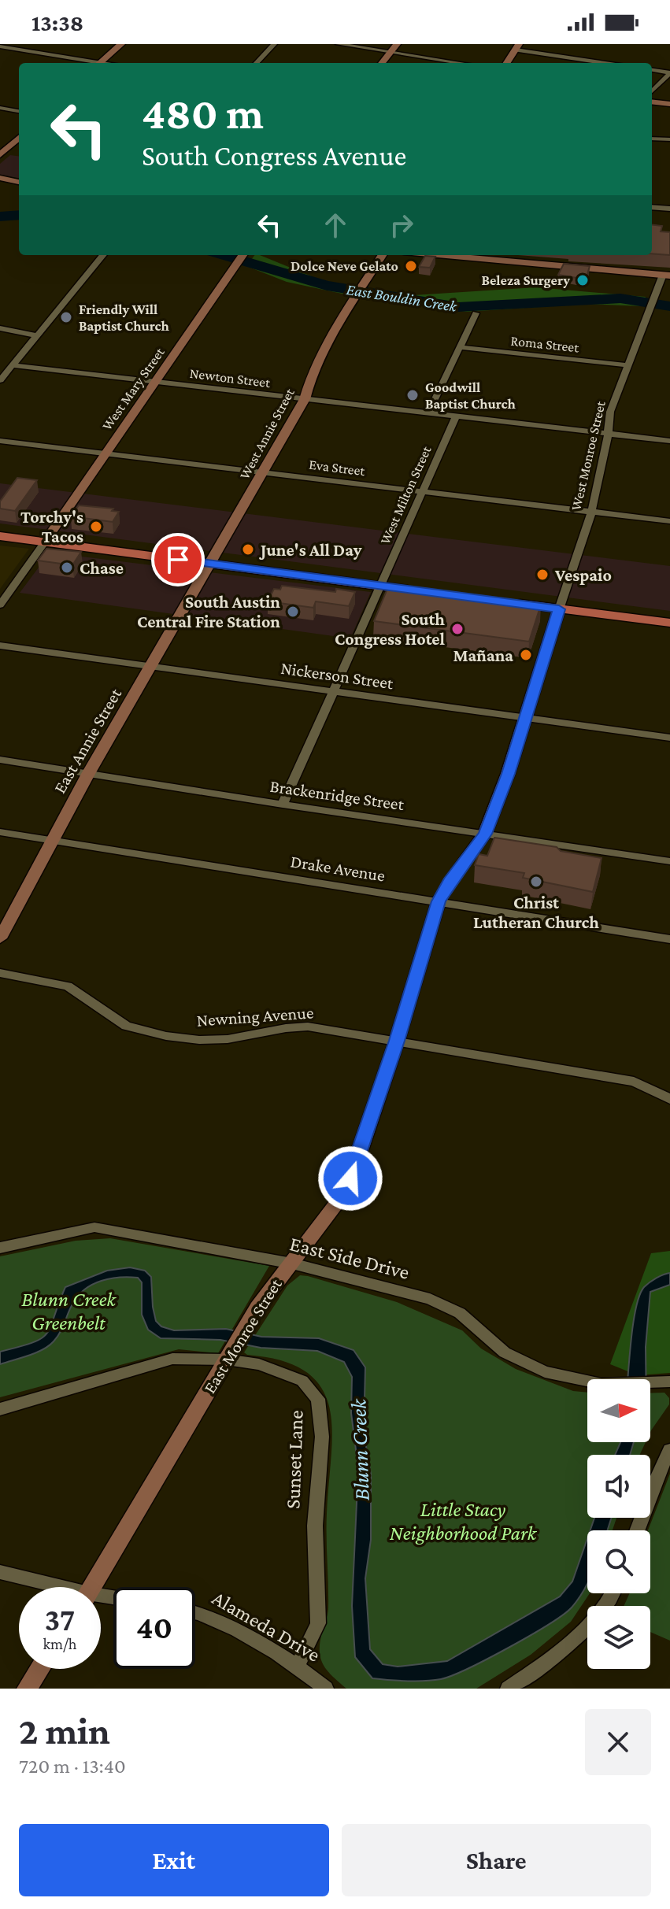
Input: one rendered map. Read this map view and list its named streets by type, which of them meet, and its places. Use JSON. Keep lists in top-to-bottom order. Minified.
{"streets":{"street":["Roma Street","Newton Street","West Mary Street","West Annie Street","West Monroe Street","Eva Street","West Milton Street","Nickerson Street","East Annie Street","Brackenridge Street","Drake Avenue","Newning Avenue","East Side Drive","East Monroe Street","Sunset Lane","Alameda Drive"]},"crossings":[["Roma Street","West Monroe Street"],["Newton Street","West Mary Street"],["Newton Street","West Annie Street"],["Newton Street","West Monroe Street"],["Newton Street","West Milton Street"],["West Mary Street","Eva Street"],["West Annie Street","Eva Street"],["West Annie Street","East Annie Street"],["West Monroe Street","Eva Street"],["West Monroe Street","East Monroe Street"],["Eva Street","West Milton Street"],["West Milton Street","Nickerson Street"],["West Milton Street","Brackenridge Street"],["Nickerson Street","East Annie Street"],["Nickerson Street","East Monroe Street"],["East Annie Street","Brackenridge Street"],["East Annie Street","Drake Avenue"],["Brackenridge Street","East Monroe Street"],["Drake Avenue","East Monroe Street"],["Newning Avenue","East Monroe Street"],["East Side Drive","East Monroe Street"],["East Monroe Street","Sunset Lane"],["Sunset Lane","Alameda Drive"]],"water":["East Bouldin Creek","Blunn Creek"],"parks":["Blunn Creek Greenbelt","Little Stacy Neighborhood Park"],"places":["Dolce Neve Gelato","Beleza Surgery","Friendly Will Baptist Church","Goodwill Baptist Church","Torchy's Tacos","June's All Day","Chase","Vespaio","South Austin Central Fire Station","South Congress Hotel","Mañana","Christ Lutheran Church"],"north":"right","page":{"status":"13:38","turn":["480 m","South Congress Avenue"],"speed":"37 km/h","limit":"40","heading":["2 min","720 m · 13:40"],"buttons":["Exit","Share"]}}
